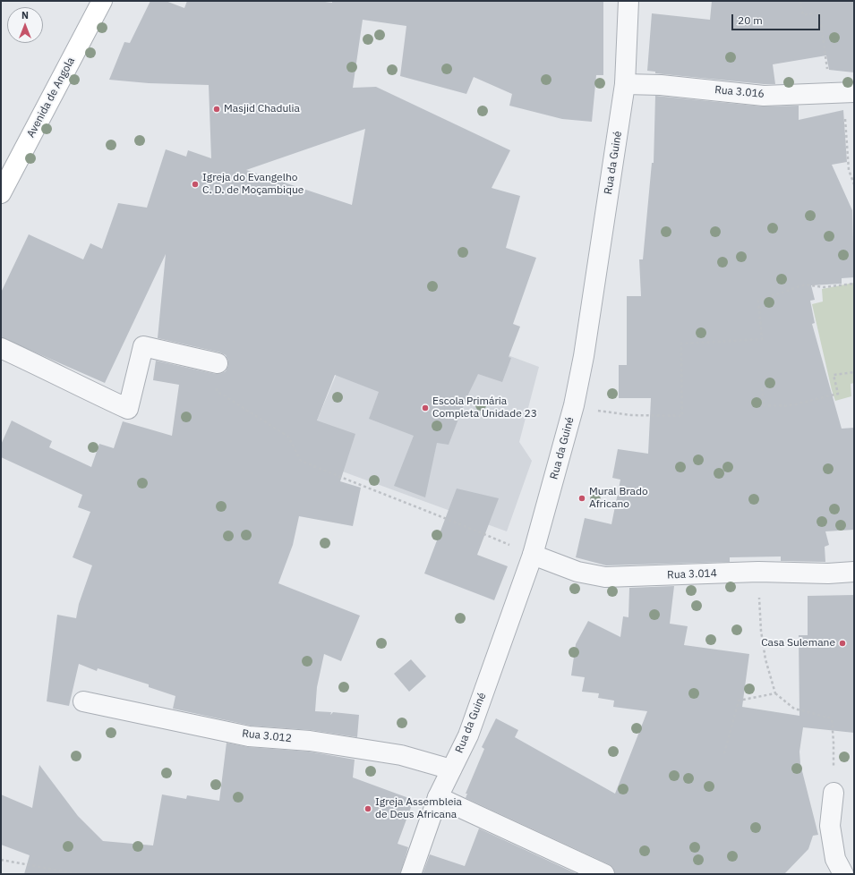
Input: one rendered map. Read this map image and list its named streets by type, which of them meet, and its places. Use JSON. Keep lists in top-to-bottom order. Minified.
{"streets":{"main road":["Avenida de Angola"],"street":["Rua 3.016","Rua da Guiné","Rua 3.014","Rua 3.012"]},"crossings":[["Rua 3.016","Rua da Guiné"],["Rua da Guiné","Rua 3.014"],["Rua da Guiné","Rua 3.012"]],"places":["Masjid Chadulia","Igreja do Evangelho C. D. de Moçambique","Escola Primária Completa Unidade 23","Mural Brado Africano","Casa Sulemane","Igreja Assembleia de Deus Africana"],"scale_bar":"20 m","north":"top"}
